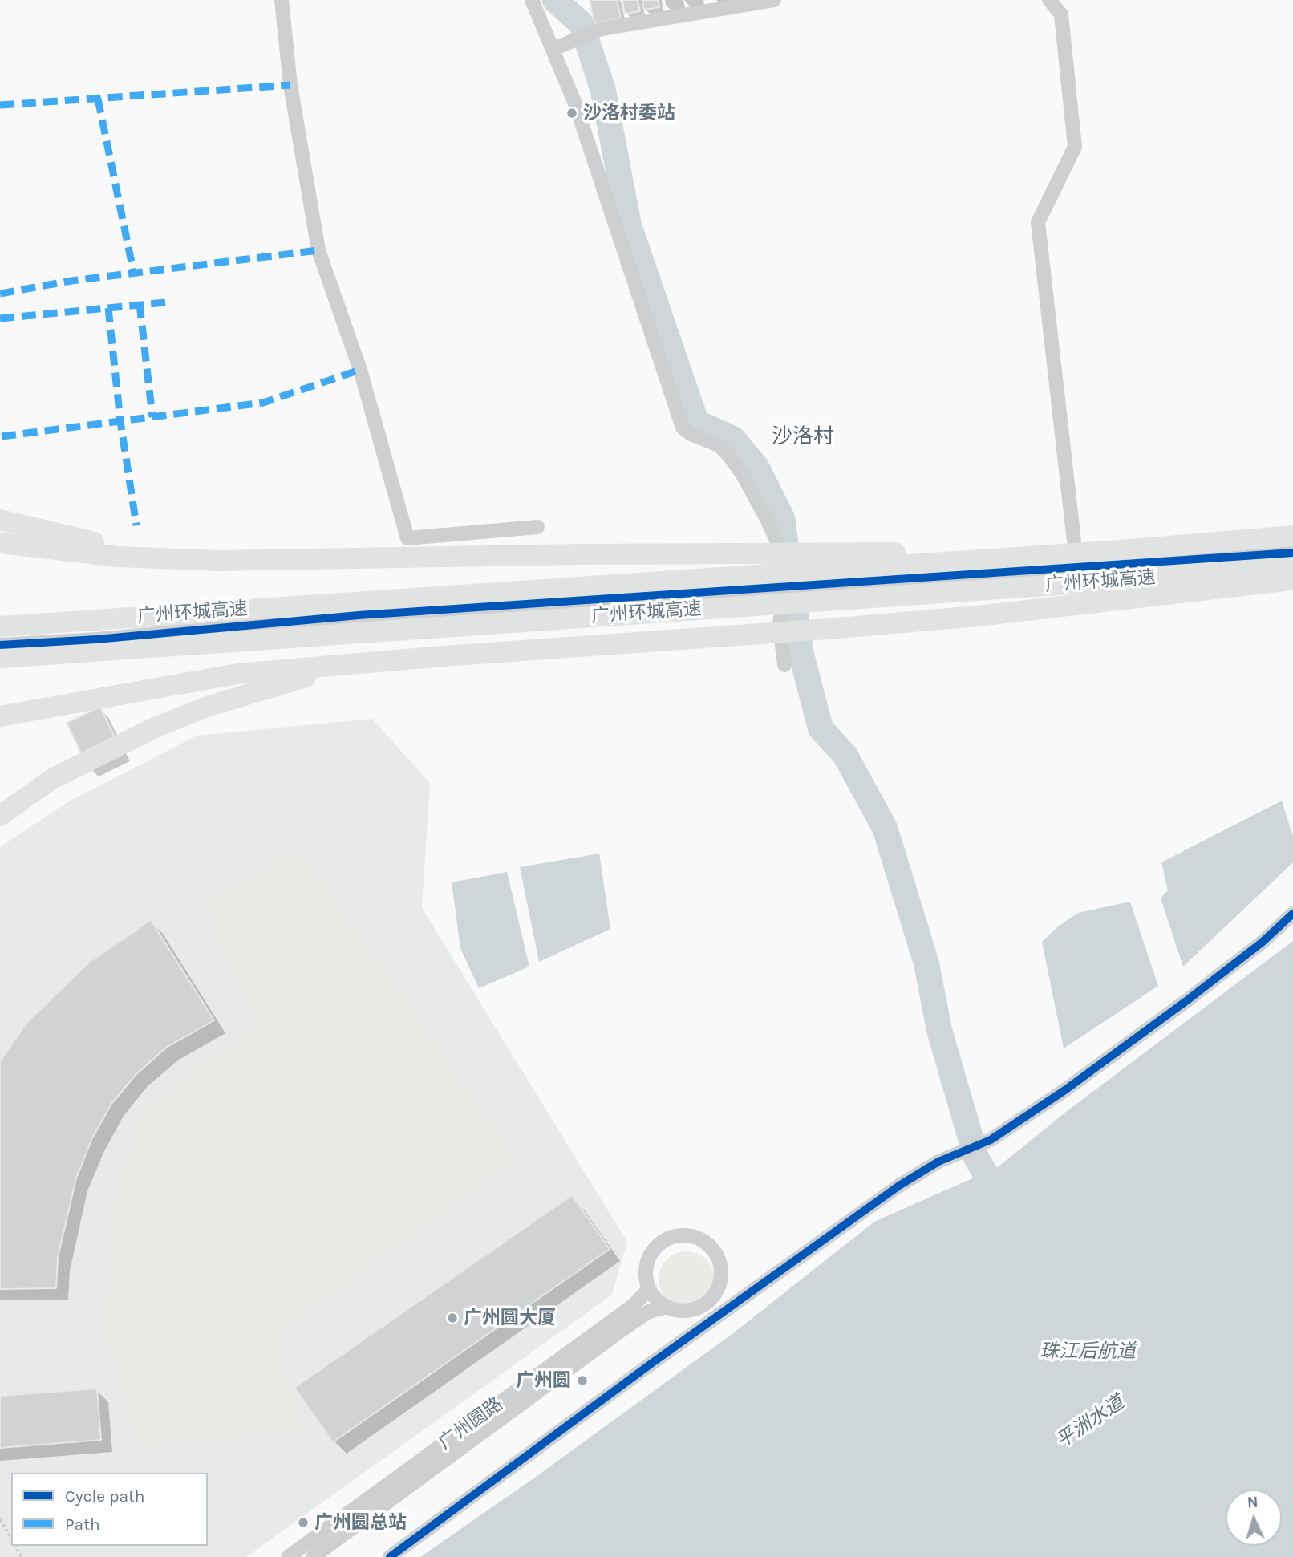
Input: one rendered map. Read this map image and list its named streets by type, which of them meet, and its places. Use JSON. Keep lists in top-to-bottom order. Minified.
{"streets":{"highway":["广州环城高速"],"street":["广州圆路"]},"districts":["沙洛村"],"water":["珠江后航道","平洲水道"],"places":["沙洛村委站","广州圆大厦","广州圆","广州圆总站"],"legend":["Cycle path","Path"],"north":"top"}
